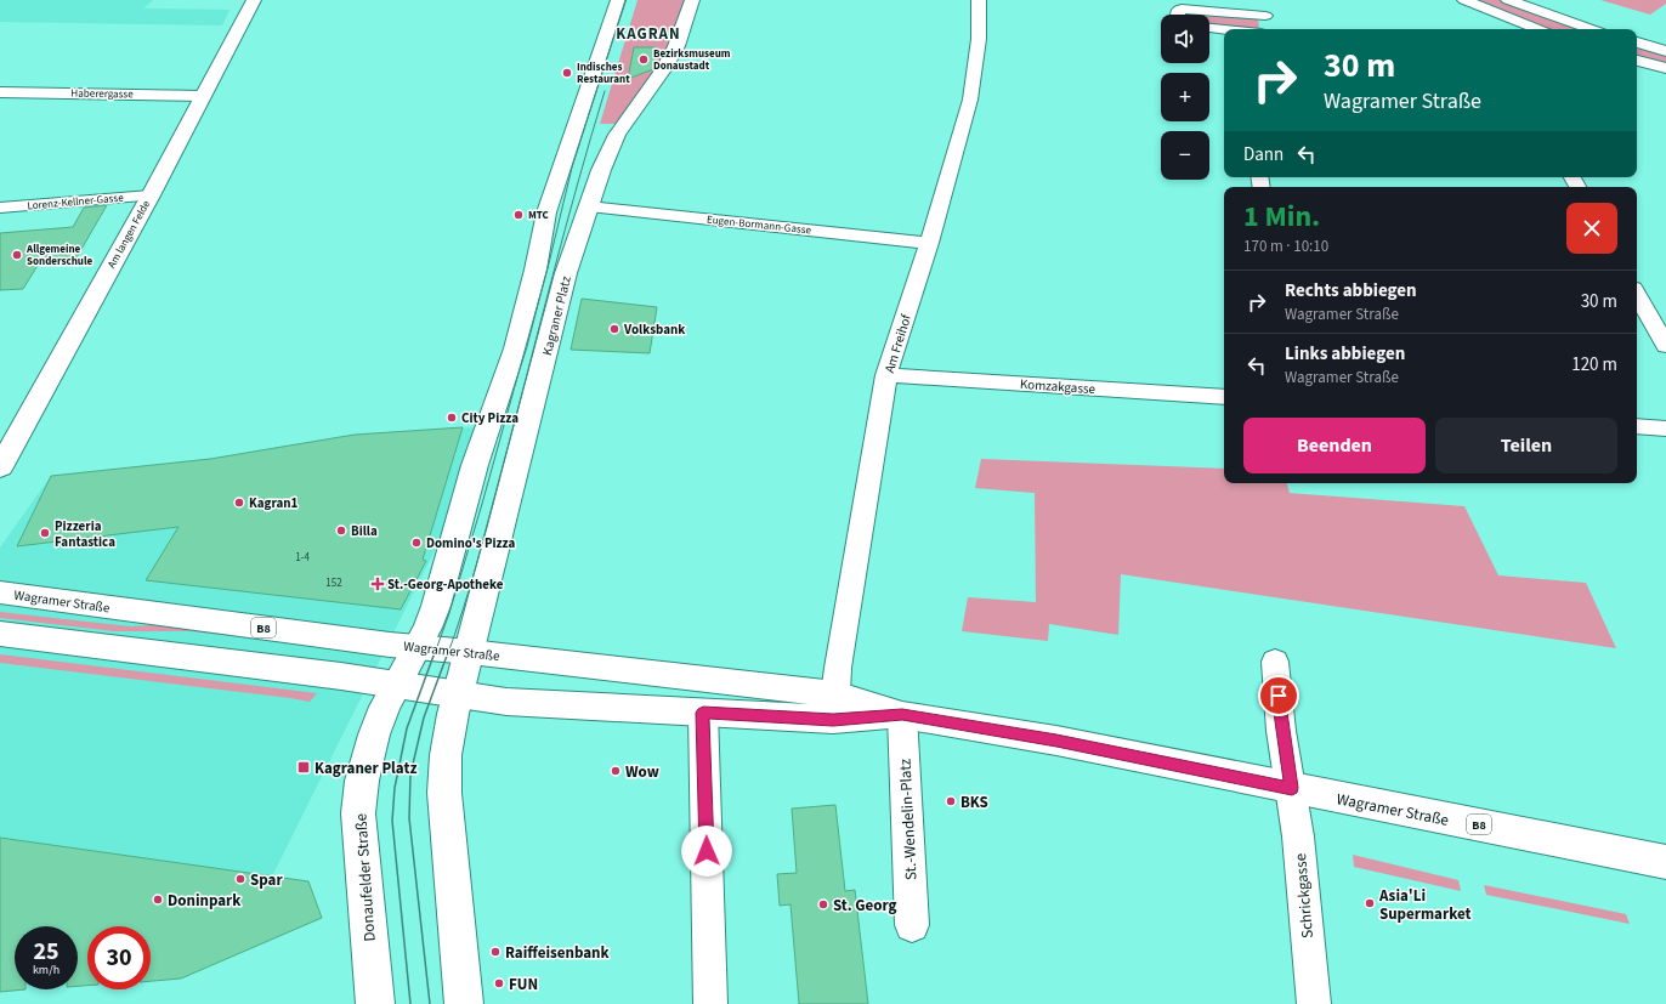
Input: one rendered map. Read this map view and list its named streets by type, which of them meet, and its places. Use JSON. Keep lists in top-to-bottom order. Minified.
{"streets":{"main road":["Am langen Felde","Kagraner Platz","Wagramer Straße","B8","Donaufelder Straße"],"street":["Haberergasse","Lorenz-Kellner-Gasse","Eugen-Bormann-Gasse","Am Freihof","Komzakgasse","St.-Wendelin-Platz","Schrickgasse"]},"crossings":[["Haberergasse","Am langen Felde"],["Lorenz-Kellner-Gasse","Am langen Felde"],["Eugen-Bormann-Gasse","Kagraner Platz"],["Eugen-Bormann-Gasse","Am Freihof"],["Kagraner Platz","Wagramer Straße"],["Am Freihof","Komzakgasse"],["Am Freihof","Wagramer Straße"],["Wagramer Straße","St.-Wendelin-Platz"],["Wagramer Straße","Donaufelder Straße"],["Wagramer Straße","Schrickgasse"]],"districts":["KAGRAN"],"places":{"other":["Bezirksmuseum Donaustadt","Indisches Restaurant","MTC","Allgemeine Sonderschule","Volksbank","City Pizza","Kagran1","Billa","Pizzeria Fantastica","Domino's Pizza","Wow","BKS","Spar","Doninpark","Asia'Li Supermarket","St. Georg","Raiffeisenbank","FUN"],"health":["St.-Georg-Apotheke"],"transit":["Kagraner Platz"]},"house_numbers":["1-4","152"],"page":{"map_buttons":["+","−"],"turn":["30 m","Wagramer Straße"],"then":"Dann","heading":["1 Min.","170 m · 10:10"],"list":[{"name":"Rechts abbiegen","note":"Wagramer Straße","value":"30 m"},{"name":"Links abbiegen","note":"Wagramer Straße","value":"120 m"}],"buttons":["Beenden","Teilen"],"speed":"25 km/h","limit":"30"}}
